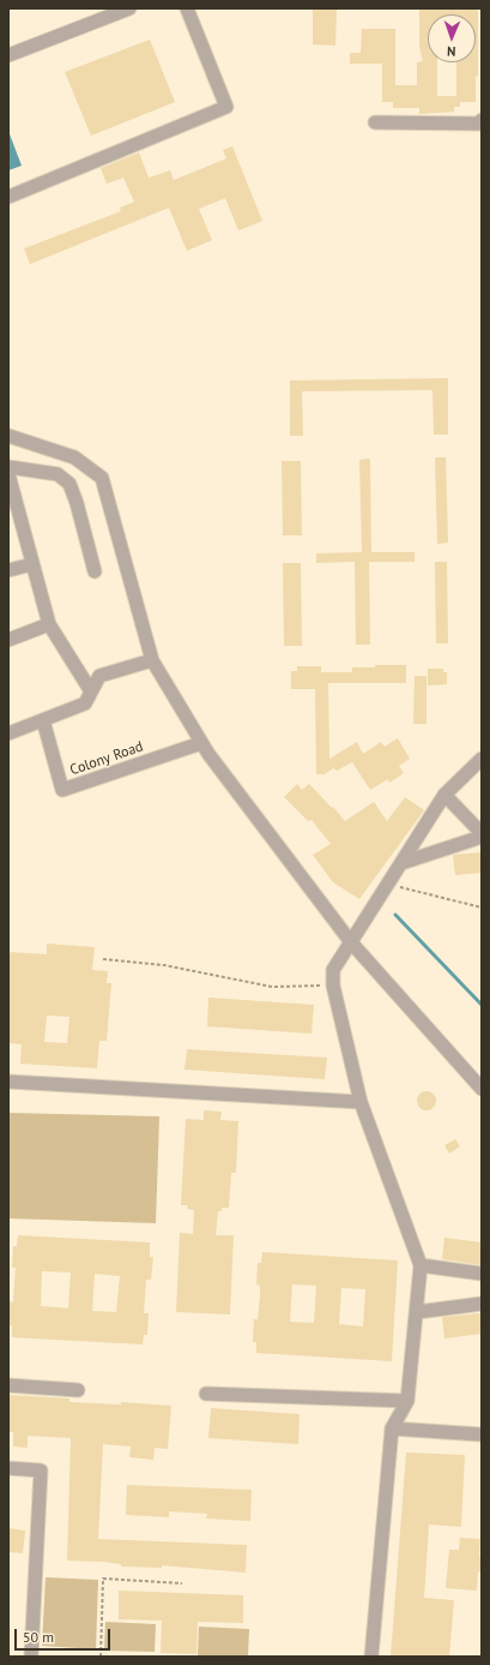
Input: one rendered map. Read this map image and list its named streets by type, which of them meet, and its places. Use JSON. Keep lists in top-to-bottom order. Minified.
{"streets":{"street":["Colony Road"]},"scale_bar":"50 m","north":"bottom"}
